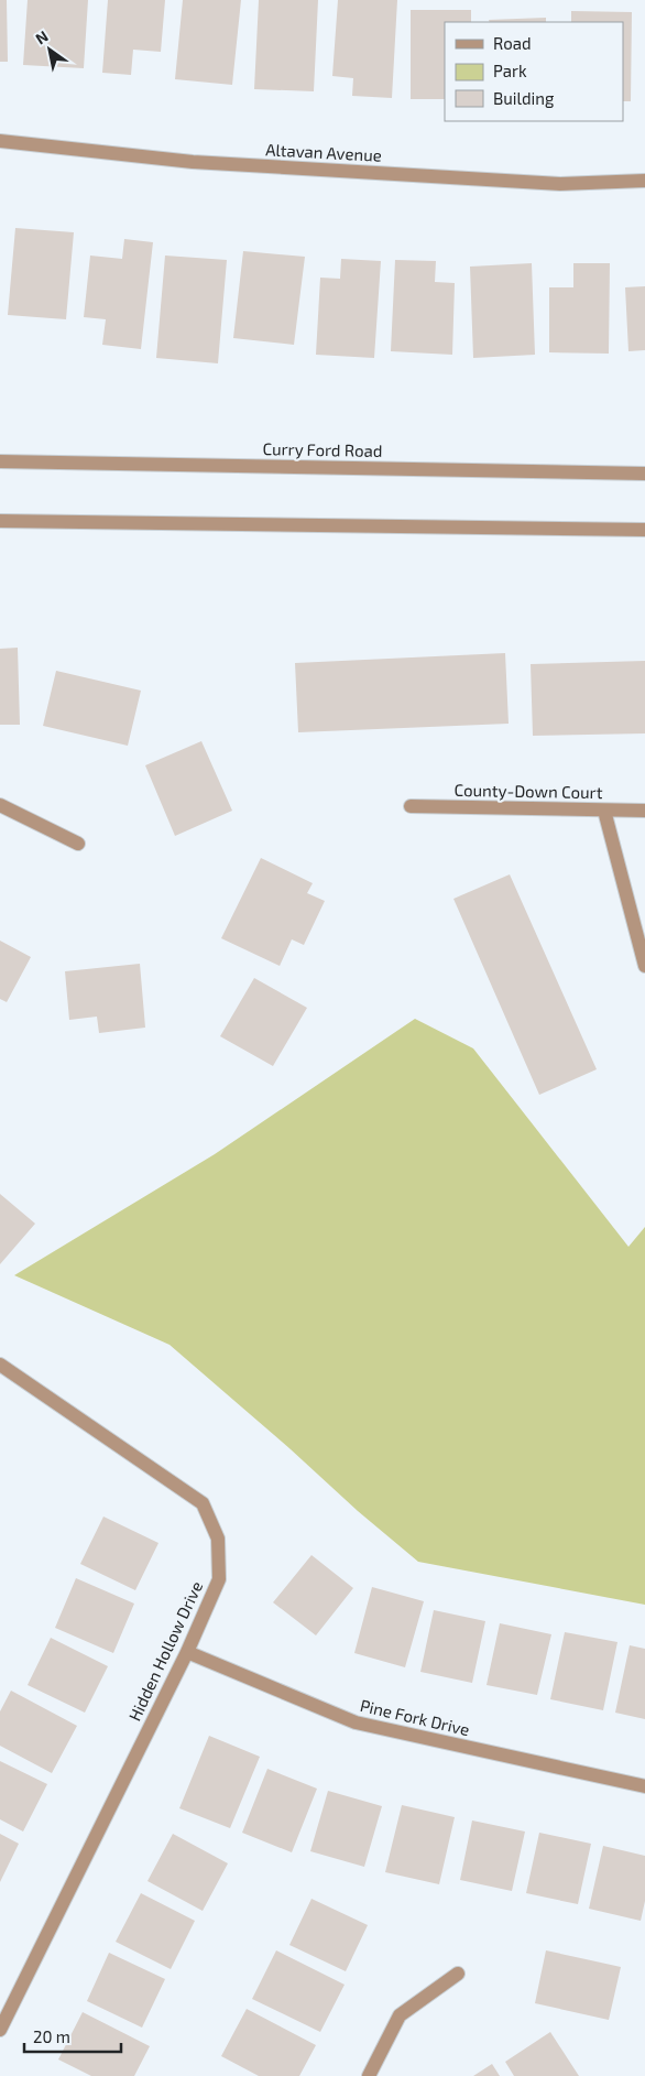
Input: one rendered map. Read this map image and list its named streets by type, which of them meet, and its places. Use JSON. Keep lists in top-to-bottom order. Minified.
{"streets":{"street":["Altavan Avenue","Curry Ford Road","County-Down Court","Hidden Hollow Drive","Pine Fork Drive"]},"crossings":[["Hidden Hollow Drive","Pine Fork Drive"]],"legend":["Road","Park","Building"],"scale_bar":"20 m","north":"top left"}
